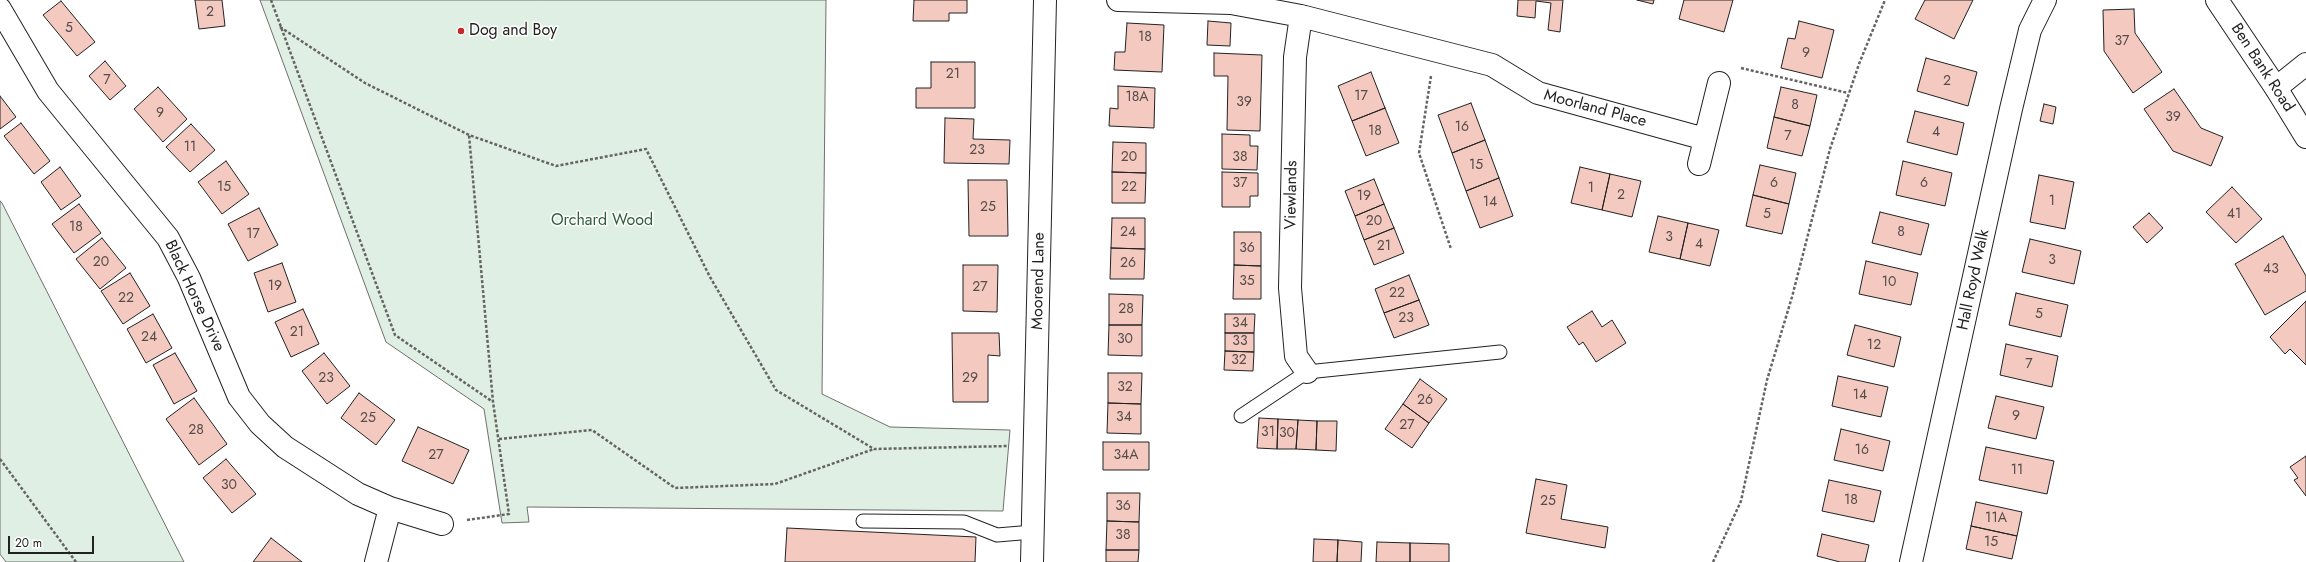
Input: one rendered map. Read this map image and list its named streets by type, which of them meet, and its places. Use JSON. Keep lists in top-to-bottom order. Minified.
{"streets":{"street":["Ben Bank Road","Moorland Place","Viewlands","Hall Royd Walk","Moorend Lane","Black Horse Drive"]},"parks":["Orchard Wood"],"places":["Dog and Boy"],"house_numbers":["2","5","18","37","9","21","7","2","17","18A","39","8","9","39","16","18","4","7","11","23","20","38","15","37","6","6","15","22","1","2","19","1","14","25","5","41","20","18","24","8","17","3","4","21","36","3","20","26","43","35","10","19","27","22","22","28","5","23","34","21","24","30","33","12","32","7","23","29","32","14","26","9","34","25","27","28","31","30","16","27","34A","11","30","18","25","36","11A","38","15"],"scale_bar":"20 m"}
